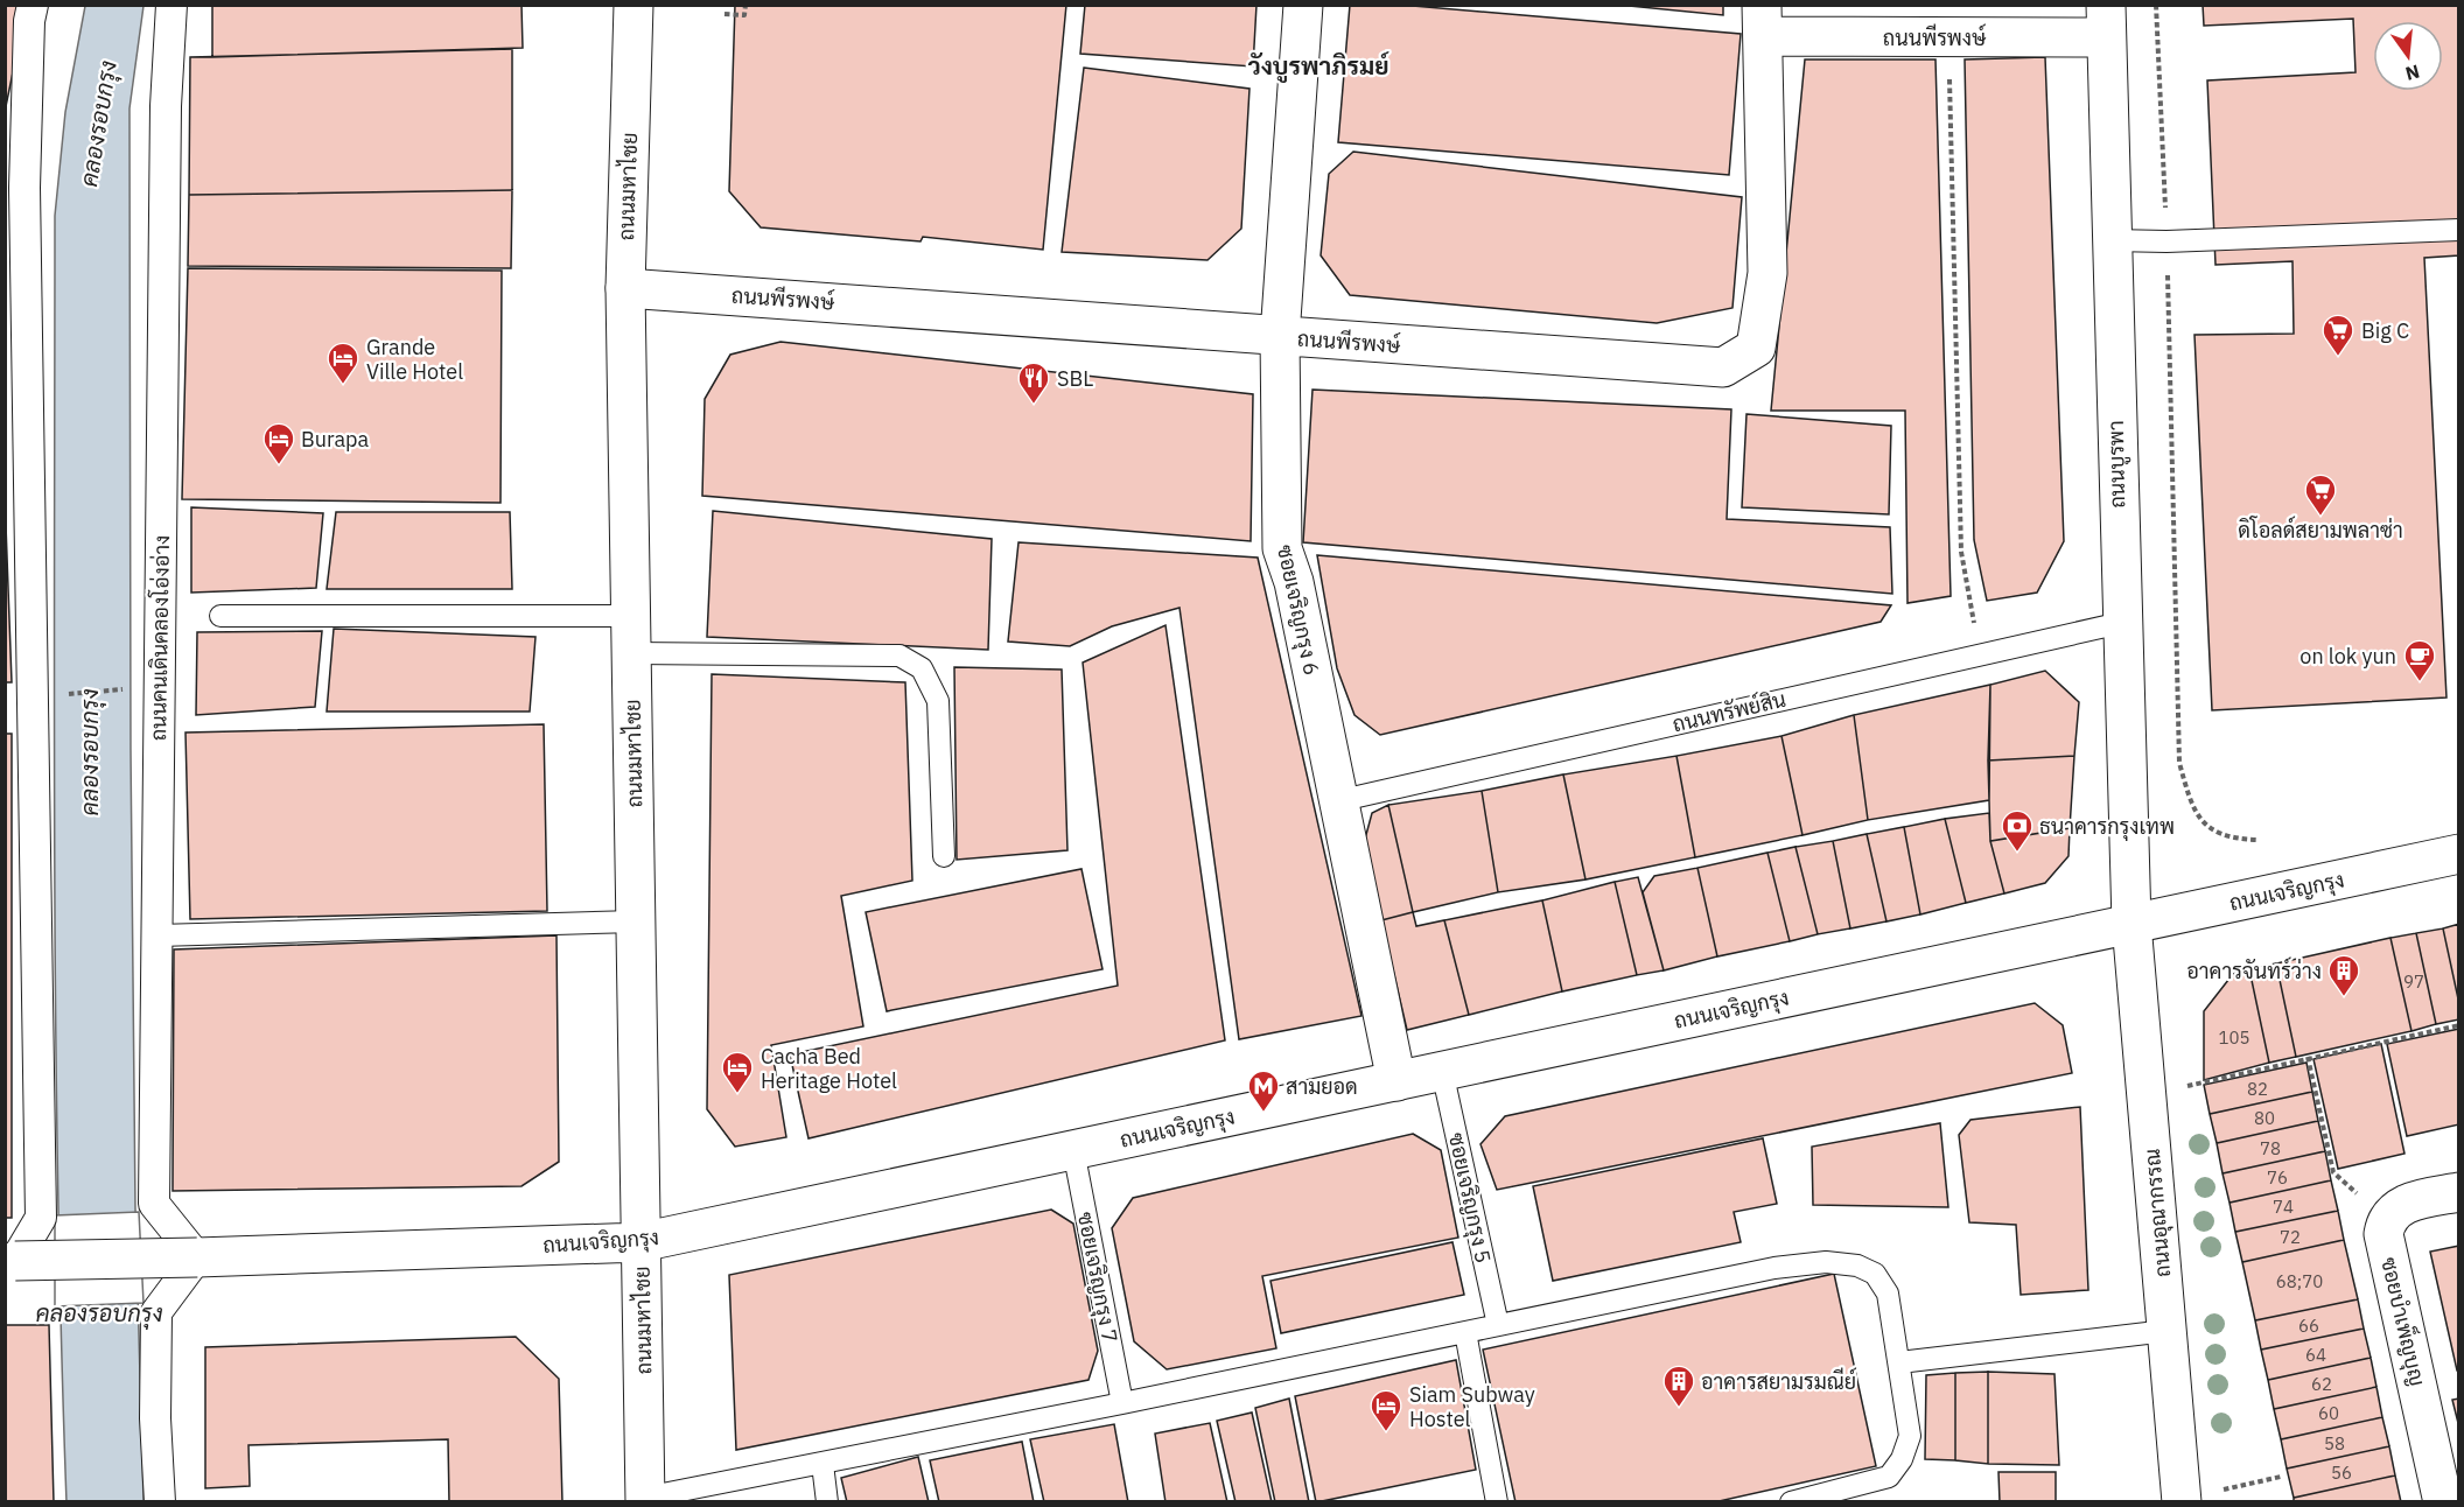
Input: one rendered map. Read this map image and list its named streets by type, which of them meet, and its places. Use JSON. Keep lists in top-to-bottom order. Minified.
{"streets":{"street":["ถนนพีรพงษ์","ถนนมหาไชย","ถนนบูรพา","ซอยเจริญกรุง 6","ถนนคนเดินคลองโอ่งอ่าง","ถนนเจริญกรุง","ถนนอุณากรรณ","ซอยบำเพ็ญบุญ"],"lane":["ถนนทรัพย์สิน","ซอยเจริญกรุง 5","ซอยเจริญกรุง 7"]},"crossings":[["ถนนพีรพงษ์","ถนนมหาไชย"],["ถนนพีรพงษ์","ถนนบูรพา"],["ถนนพีรพงษ์","ซอยเจริญกรุง 6"],["ถนนมหาไชย","ถนนเจริญกรุง"],["ถนนบูรพา","ถนนทรัพย์สิน"],["ถนนบูรพา","ถนนเจริญกรุง"],["ถนนบูรพา","ถนนอุณากรรณ"],["ซอยเจริญกรุง 6","ถนนทรัพย์สิน"],["ซอยเจริญกรุง 6","ถนนเจริญกรุง"],["ถนนคนเดินคลองโอ่งอ่าง","ถนนเจริญกรุง"],["ถนนเจริญกรุง","ซอยเจริญกรุง 5"],["ถนนเจริญกรุง","ถนนอุณากรรณ"],["ถนนเจริญกรุง","ซอยเจริญกรุง 7"]],"districts":["วังบูรพาภิรมย์"],"water":["คลองรอบกรุง"],"places":{"supermarket":["Big C","ดิโอลด์สยามพลาซ่า"],"hotel":["Grande Ville Hotel","Burapa","Cacha Bed Heritage Hotel","Siam Subway Hostel"],"restaurant":["SBL"],"cafe":["on lok yun"],"bank":["ธนาคารกรุงเทพ"],"building":["อาคารจันทร์ว่าง","อาคารสยามรมณีย์"],"metro station":["สามยอด"]},"house_numbers":["97","105","82","80","78","76","74","72","68;70","66","64","62","60","58","56"],"north":"bottom"}
